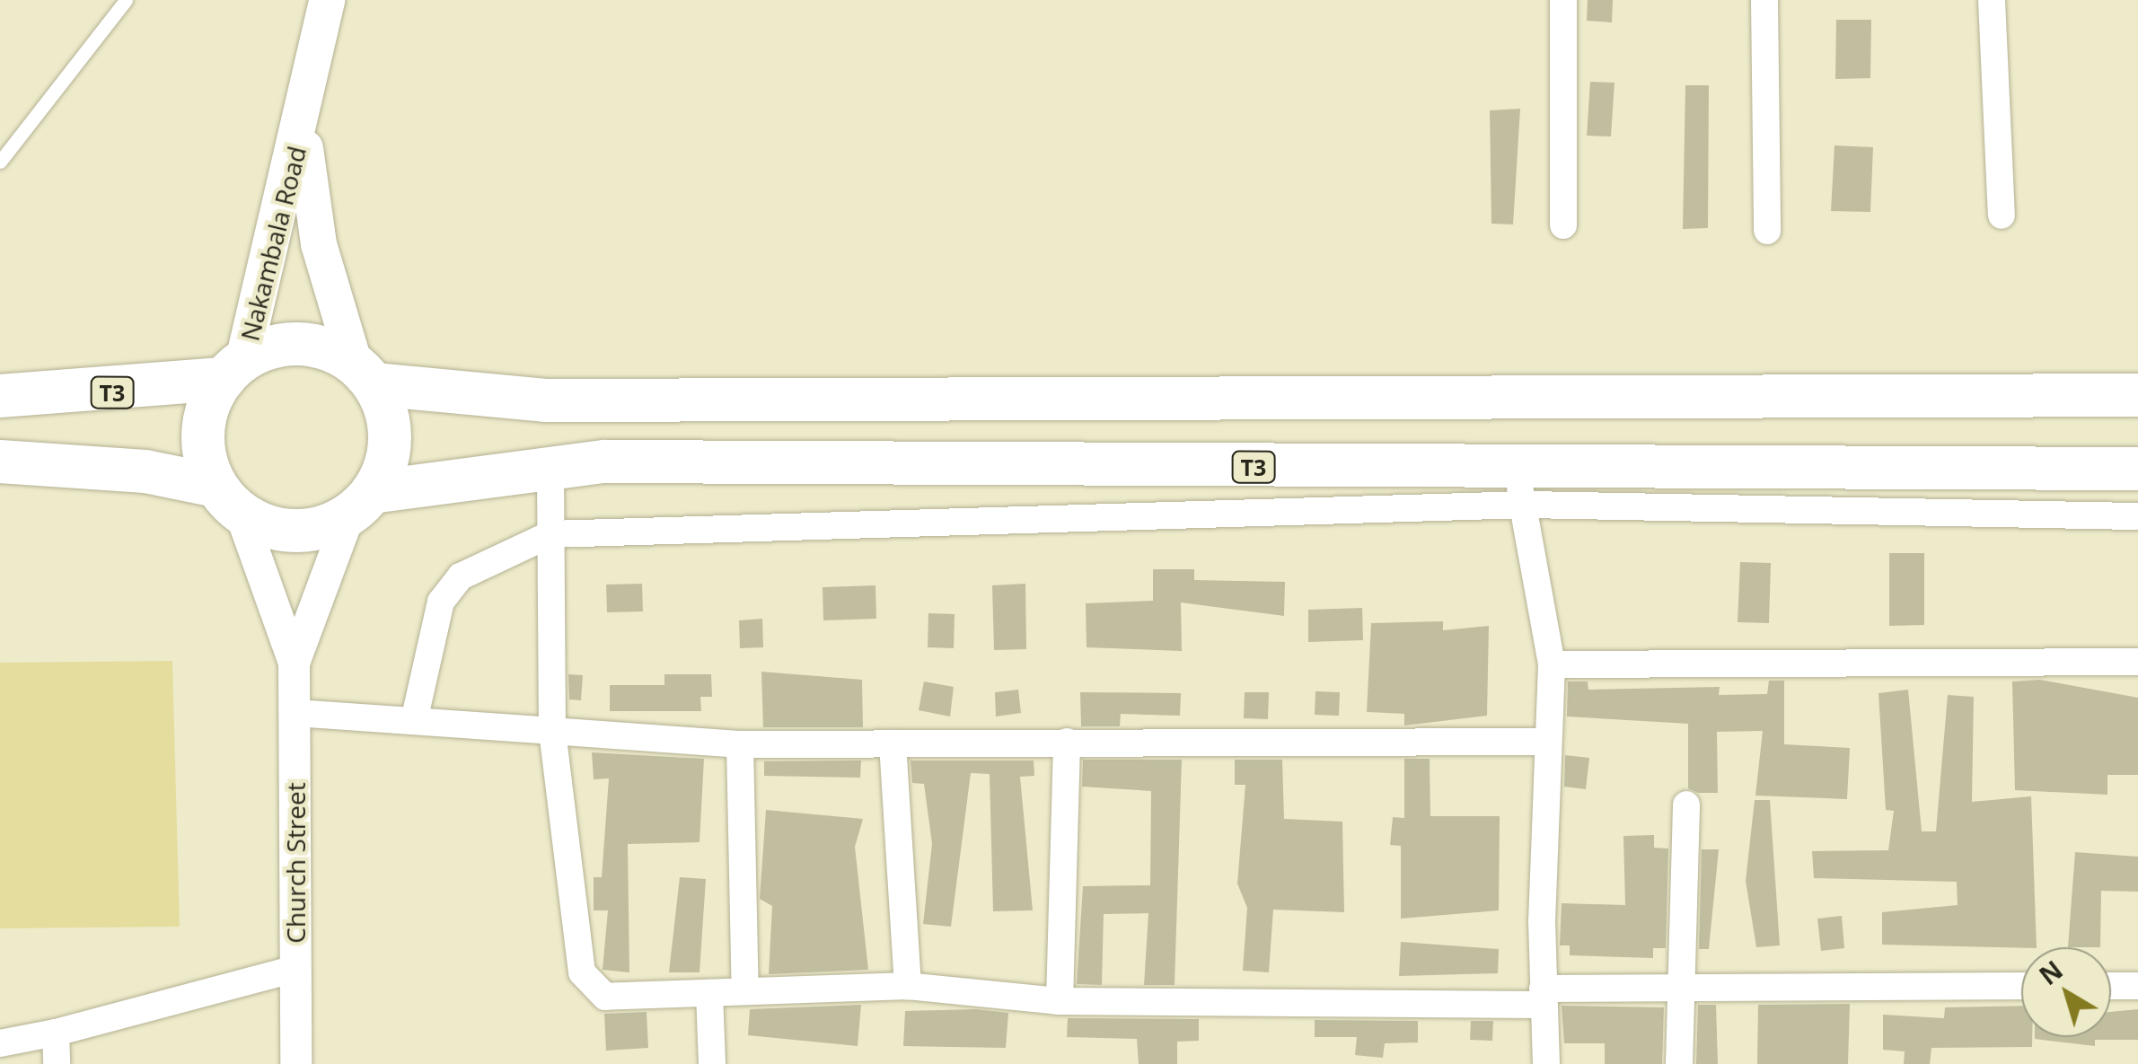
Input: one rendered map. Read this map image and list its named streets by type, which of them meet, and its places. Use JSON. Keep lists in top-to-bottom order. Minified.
{"streets":{"highway":["T3"],"main road":["Nakambala Road"],"street":["Church Street"]},"crossings":[["Nakambala Road","T3"]],"north":"top left"}
